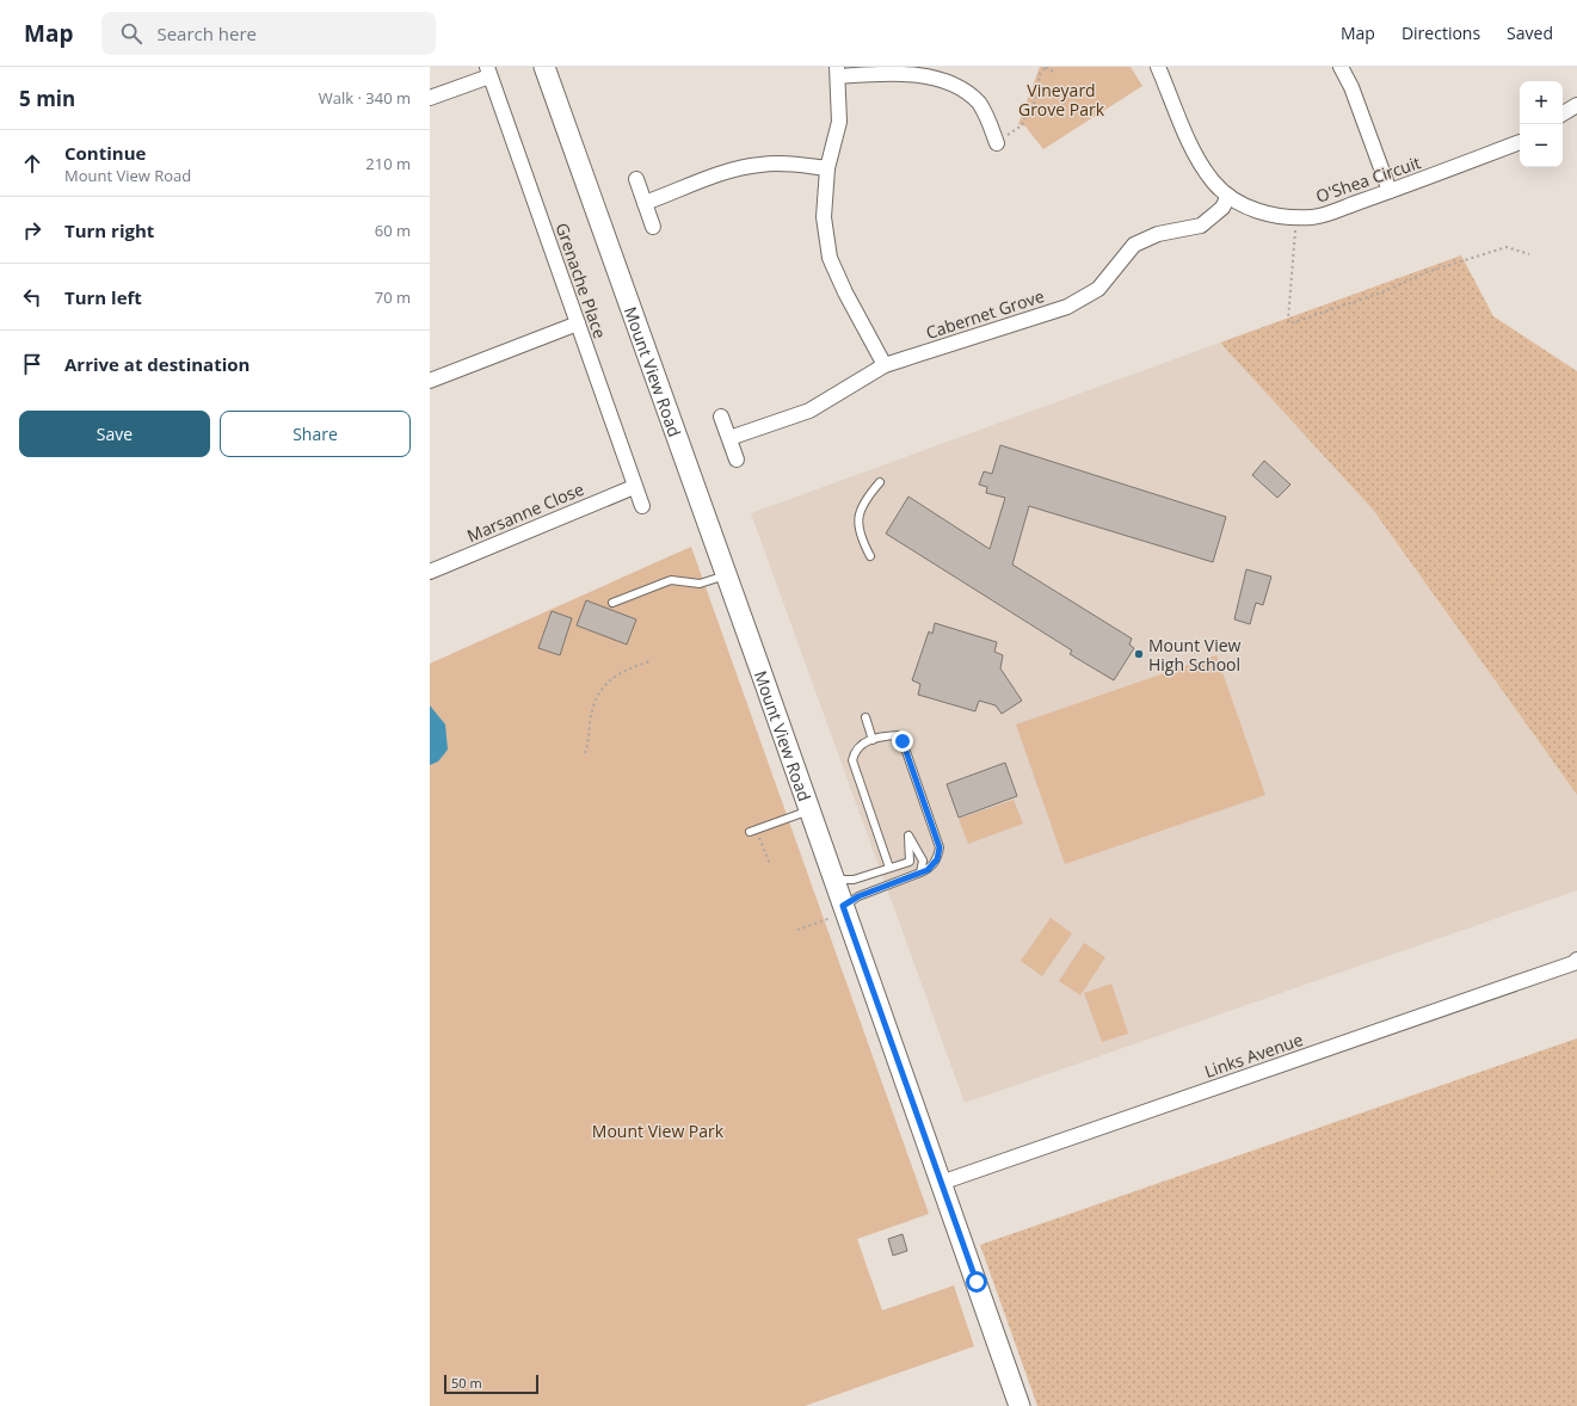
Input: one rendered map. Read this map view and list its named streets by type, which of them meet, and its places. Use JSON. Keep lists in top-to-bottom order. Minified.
{"streets":{"main road":["Mount View Road"],"street":["O'Shea Circuit","Grenache Place","Cabernet Grove","Marsanne Close","Links Avenue"]},"crossings":[["O'Shea Circuit","Cabernet Grove"],["Grenache Place","Marsanne Close"],["Mount View Road","Links Avenue"]],"parks":["Vineyard Grove Park","Mount View Park"],"places":["Mount View High School"],"scale_bar":"50 m","page":{"header":"Map","search":"Search here","nav":["Map","Directions","Saved"],"heading":["5 min","Walk · 340 m"],"map_buttons":["+","−"],"list":[["Continue","Mount View Road","210 m"],["Turn right","60 m"],["Turn left","70 m"],"Arrive at destination"],"buttons":["Save","Share"],"scale":"50 m"}}
